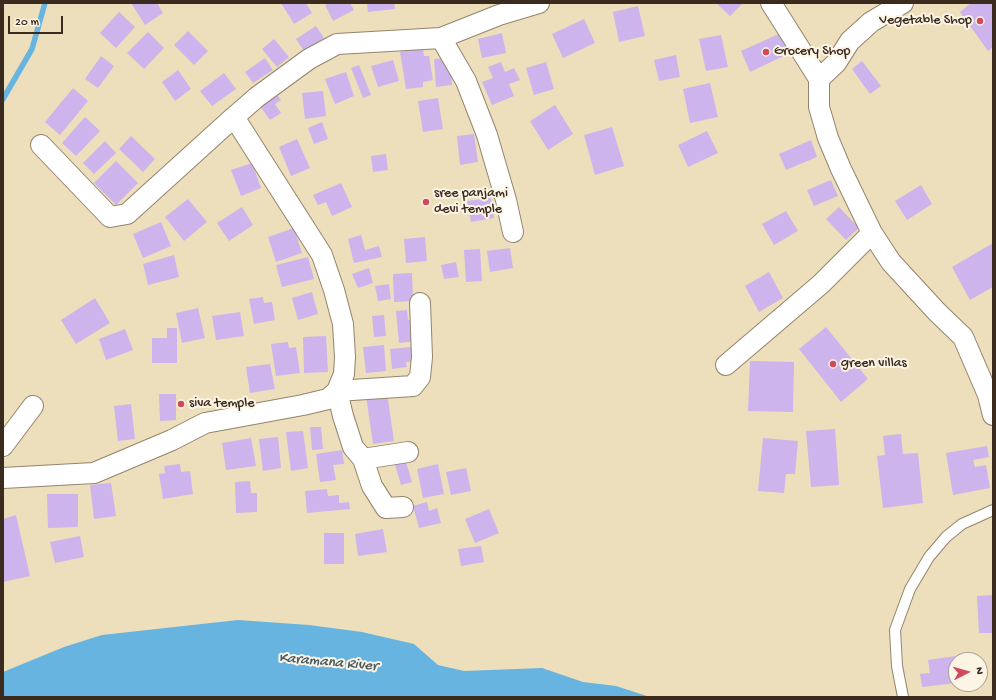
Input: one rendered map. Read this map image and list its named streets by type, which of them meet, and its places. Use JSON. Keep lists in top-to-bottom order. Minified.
{"water":["Karamana River"],"places":["Vegetable Shop","Grocery Shop","sree panjami devi temple","green villas","siva temple"],"scale_bar":"20 m","north":"right"}
